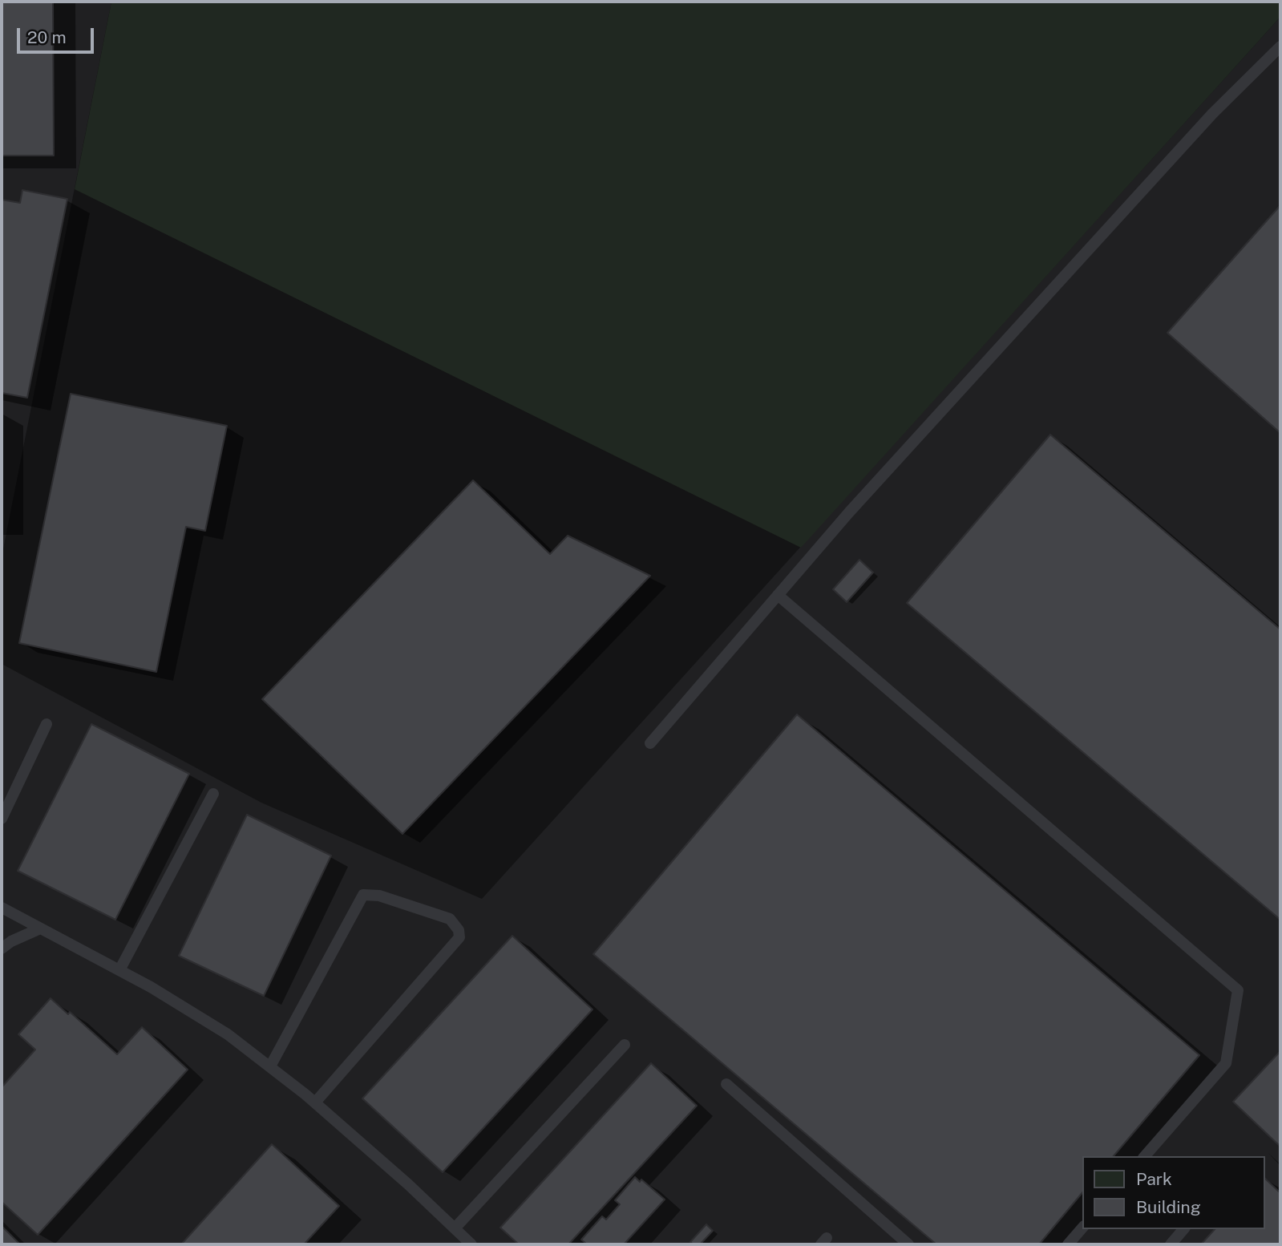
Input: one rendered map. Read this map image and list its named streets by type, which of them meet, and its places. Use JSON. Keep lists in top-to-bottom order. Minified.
{"legend":["Park","Building"],"scale_bar":"20 m"}
